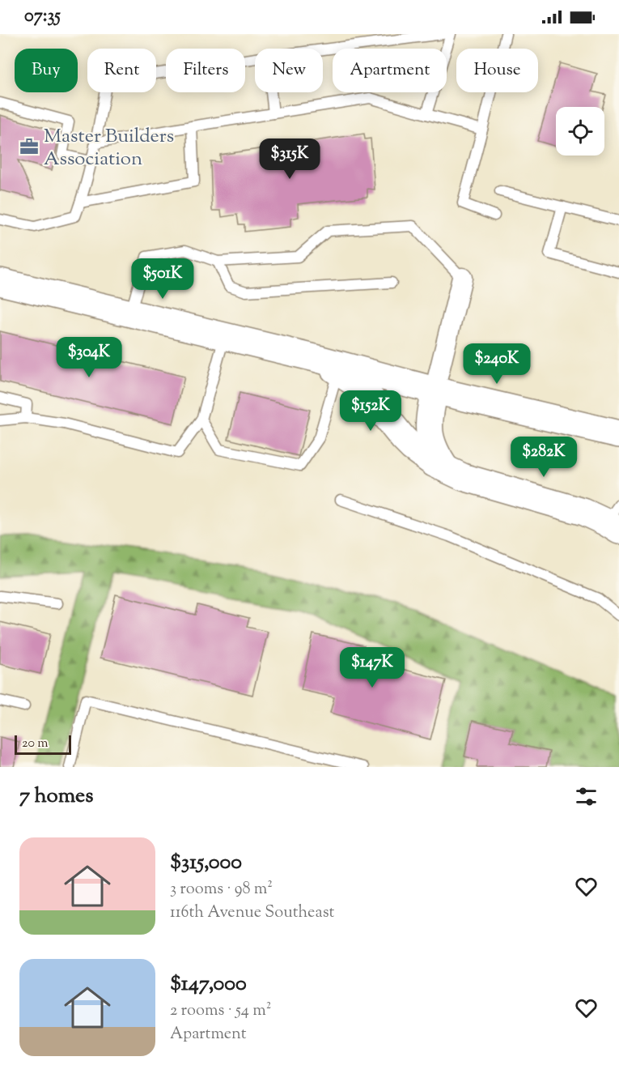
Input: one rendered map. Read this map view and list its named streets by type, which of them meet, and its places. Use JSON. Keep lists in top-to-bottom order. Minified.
{"places":{"office":["Master Builders Association"]},"scale_bar":"20 m","page":{"status":"07:35","chip":["Buy","Rent","Filters","New","Apartment","House"],"price":["$315K","$501K","$304K","$240K","$152K","$282K","$147K"],"scale":"20 m","heading":"7 homes","list":[{"name":"$315,000","note":"3 rooms · 98 m² · 116th Avenue Southeast"},{"name":"$147,000","note":"2 rooms · 54 m² · Apartment"}]}}
